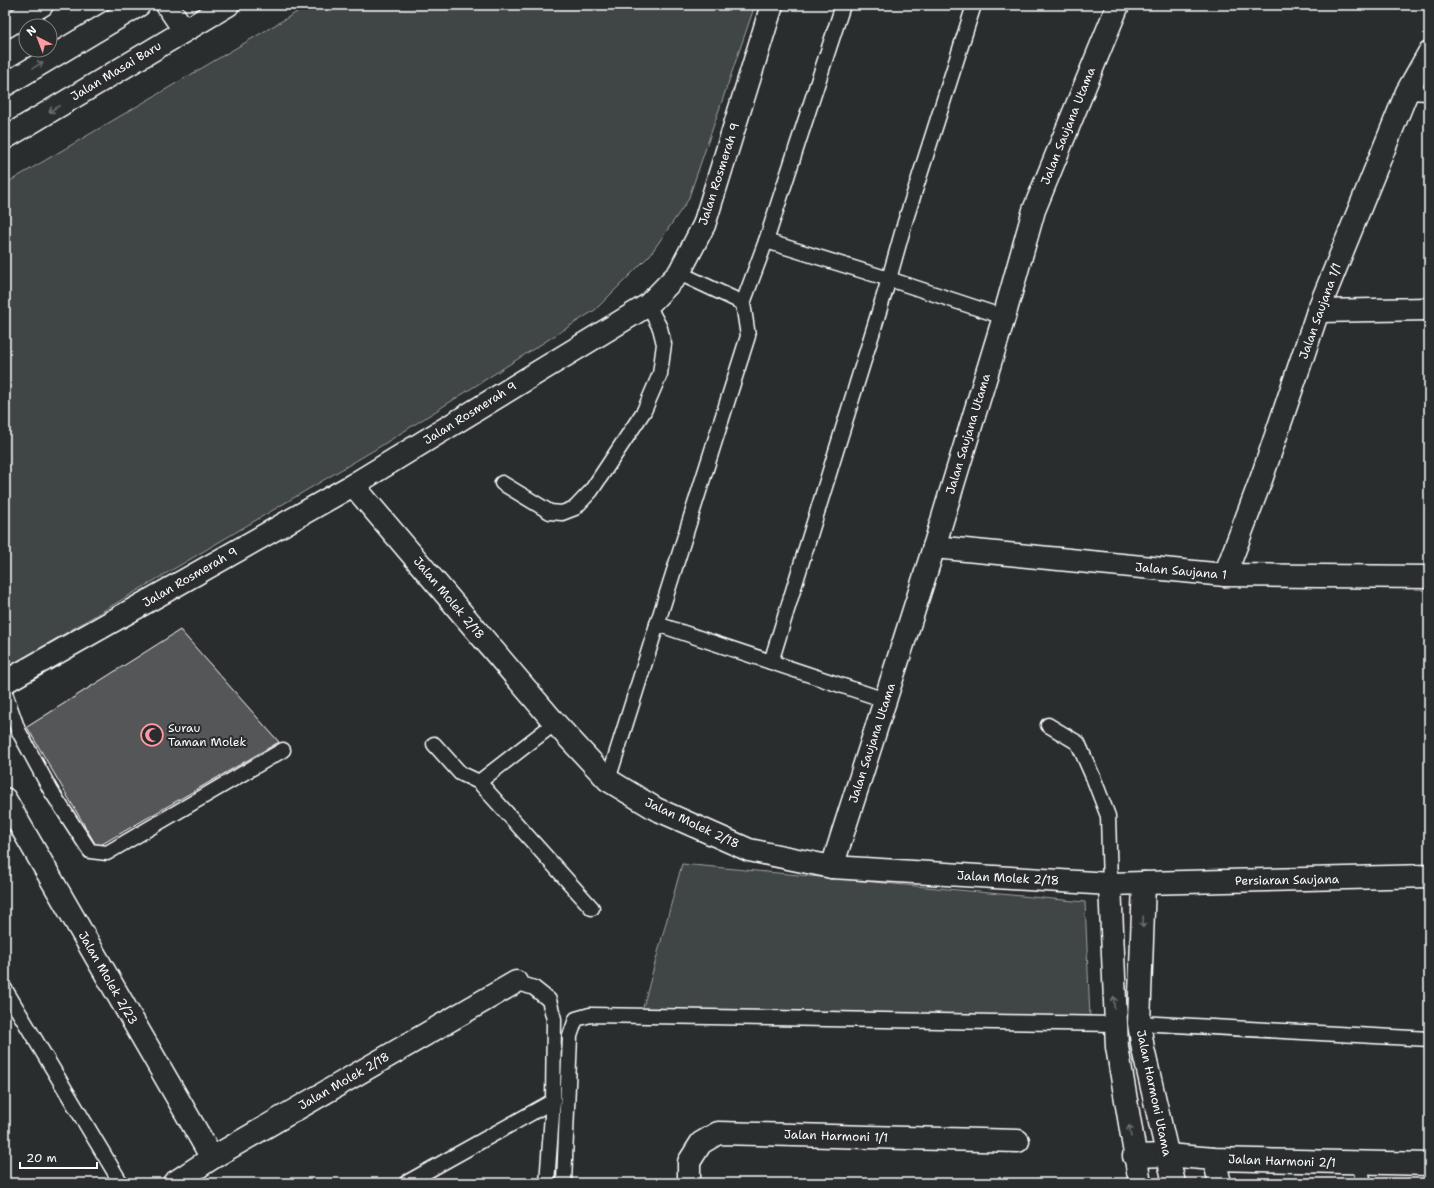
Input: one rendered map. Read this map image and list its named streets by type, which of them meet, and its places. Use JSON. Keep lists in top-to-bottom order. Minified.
{"streets":{"street":["Jalan Masai Baru","Jalan Saujana Utama","Jalan Rosmerah 9","Jalan Saujana 1/1","Jalan Saujana 1","Jalan Molek 2/18","Persiaran Saujana","Jalan Molek 2/23","Jalan Harmoni Utama","Jalan Harmoni 1/1","Jalan Harmoni 2/1"]},"crossings":[["Jalan Saujana Utama","Jalan Saujana 1"],["Jalan Saujana Utama","Jalan Molek 2/18"],["Jalan Rosmerah 9","Jalan Molek 2/18"],["Jalan Saujana 1/1","Jalan Saujana 1"],["Jalan Molek 2/18","Persiaran Saujana"],["Jalan Molek 2/18","Jalan Molek 2/23"],["Jalan Molek 2/18","Jalan Harmoni Utama"],["Persiaran Saujana","Jalan Harmoni Utama"],["Jalan Harmoni Utama","Jalan Harmoni 2/1"]],"places":{"mosque":["Surau Taman Molek"]},"scale_bar":"20 m","north":"top left"}
